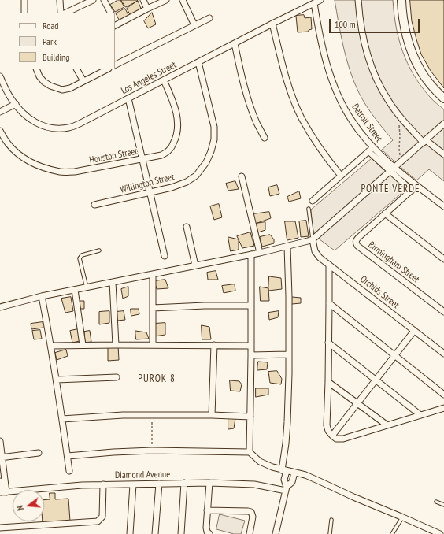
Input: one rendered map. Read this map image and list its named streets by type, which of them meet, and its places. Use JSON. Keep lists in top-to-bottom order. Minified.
{"streets":{"street":["Los Angeles Street","Detroit Street","Houston Street","Willington Street","Birmingham Street","Orchids Street","Diamond Avenue"]},"crossings":[["Los Angeles Street","Detroit Street"],["Los Angeles Street","Houston Street"],["Los Angeles Street","Willington Street"],["Detroit Street","Birmingham Street"]],"districts":["PONTE VERDE","PUROK 8"],"legend":["Road","Park","Building"],"scale_bar":"100 m","north":"left"}
